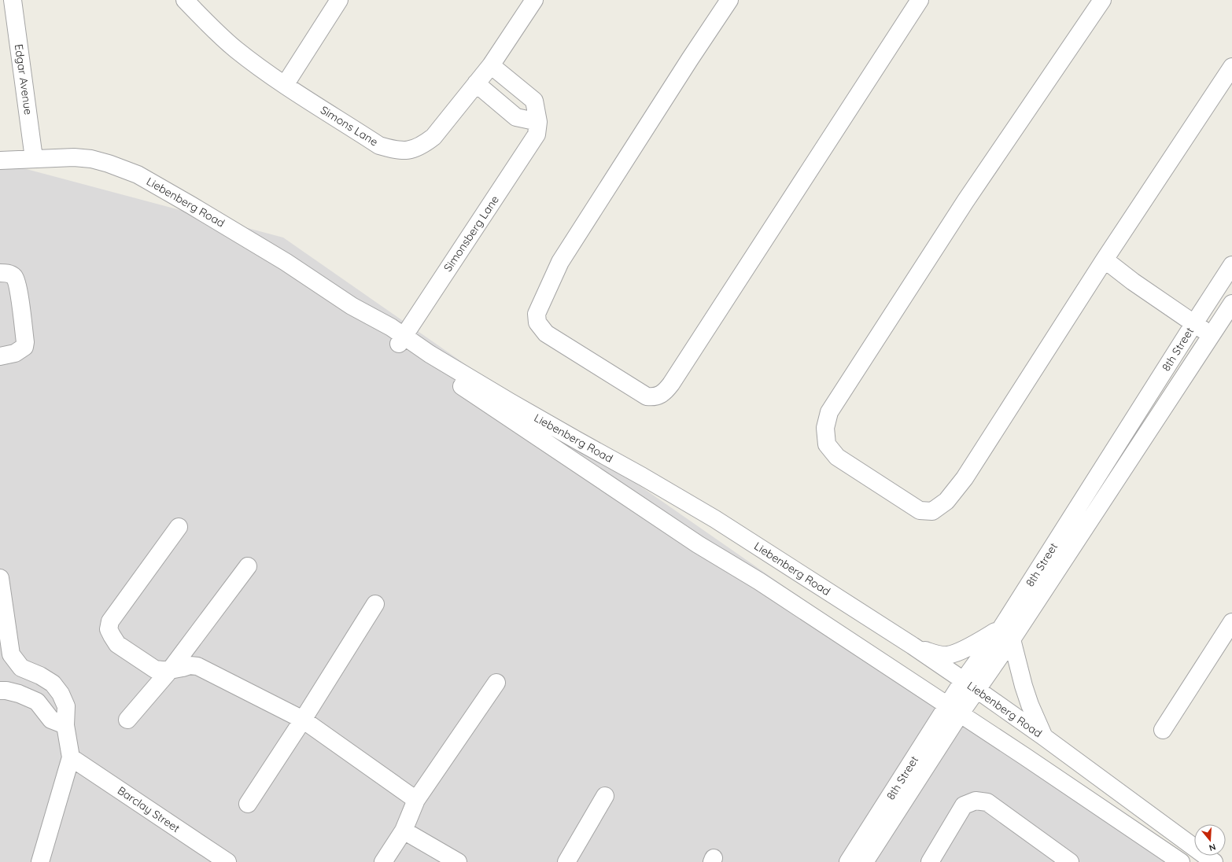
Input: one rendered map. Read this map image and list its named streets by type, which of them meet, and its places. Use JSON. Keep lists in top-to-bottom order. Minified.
{"streets":{"street":["Edgar Avenue","Simons Lane","Liebenberg Road","Simonsberg Lane","8th Street","Barclay Street"]},"crossings":[["Edgar Avenue","Liebenberg Road"],["Simons Lane","Simonsberg Lane"],["Liebenberg Road","Simonsberg Lane"],["Liebenberg Road","8th Street"]],"north":"bottom"}
